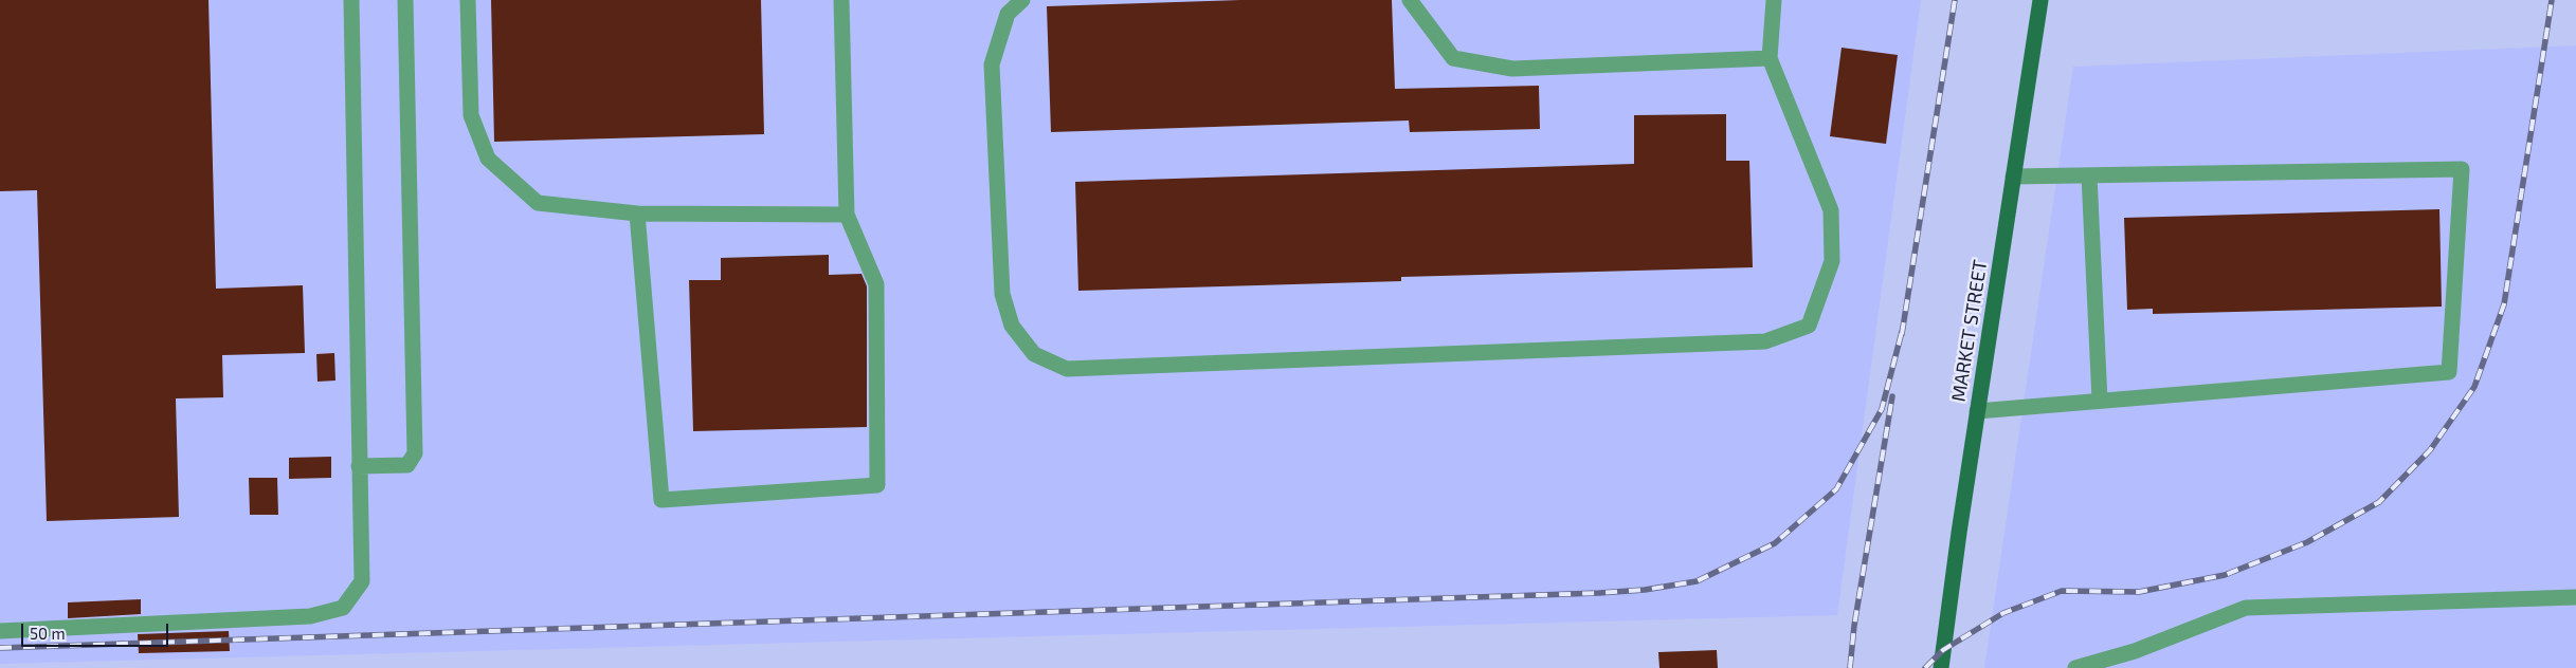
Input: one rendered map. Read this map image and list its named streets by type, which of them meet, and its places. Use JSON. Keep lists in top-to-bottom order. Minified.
{"streets":{"main road":["MARKET STREET"]},"scale_bar":"50 m"}
